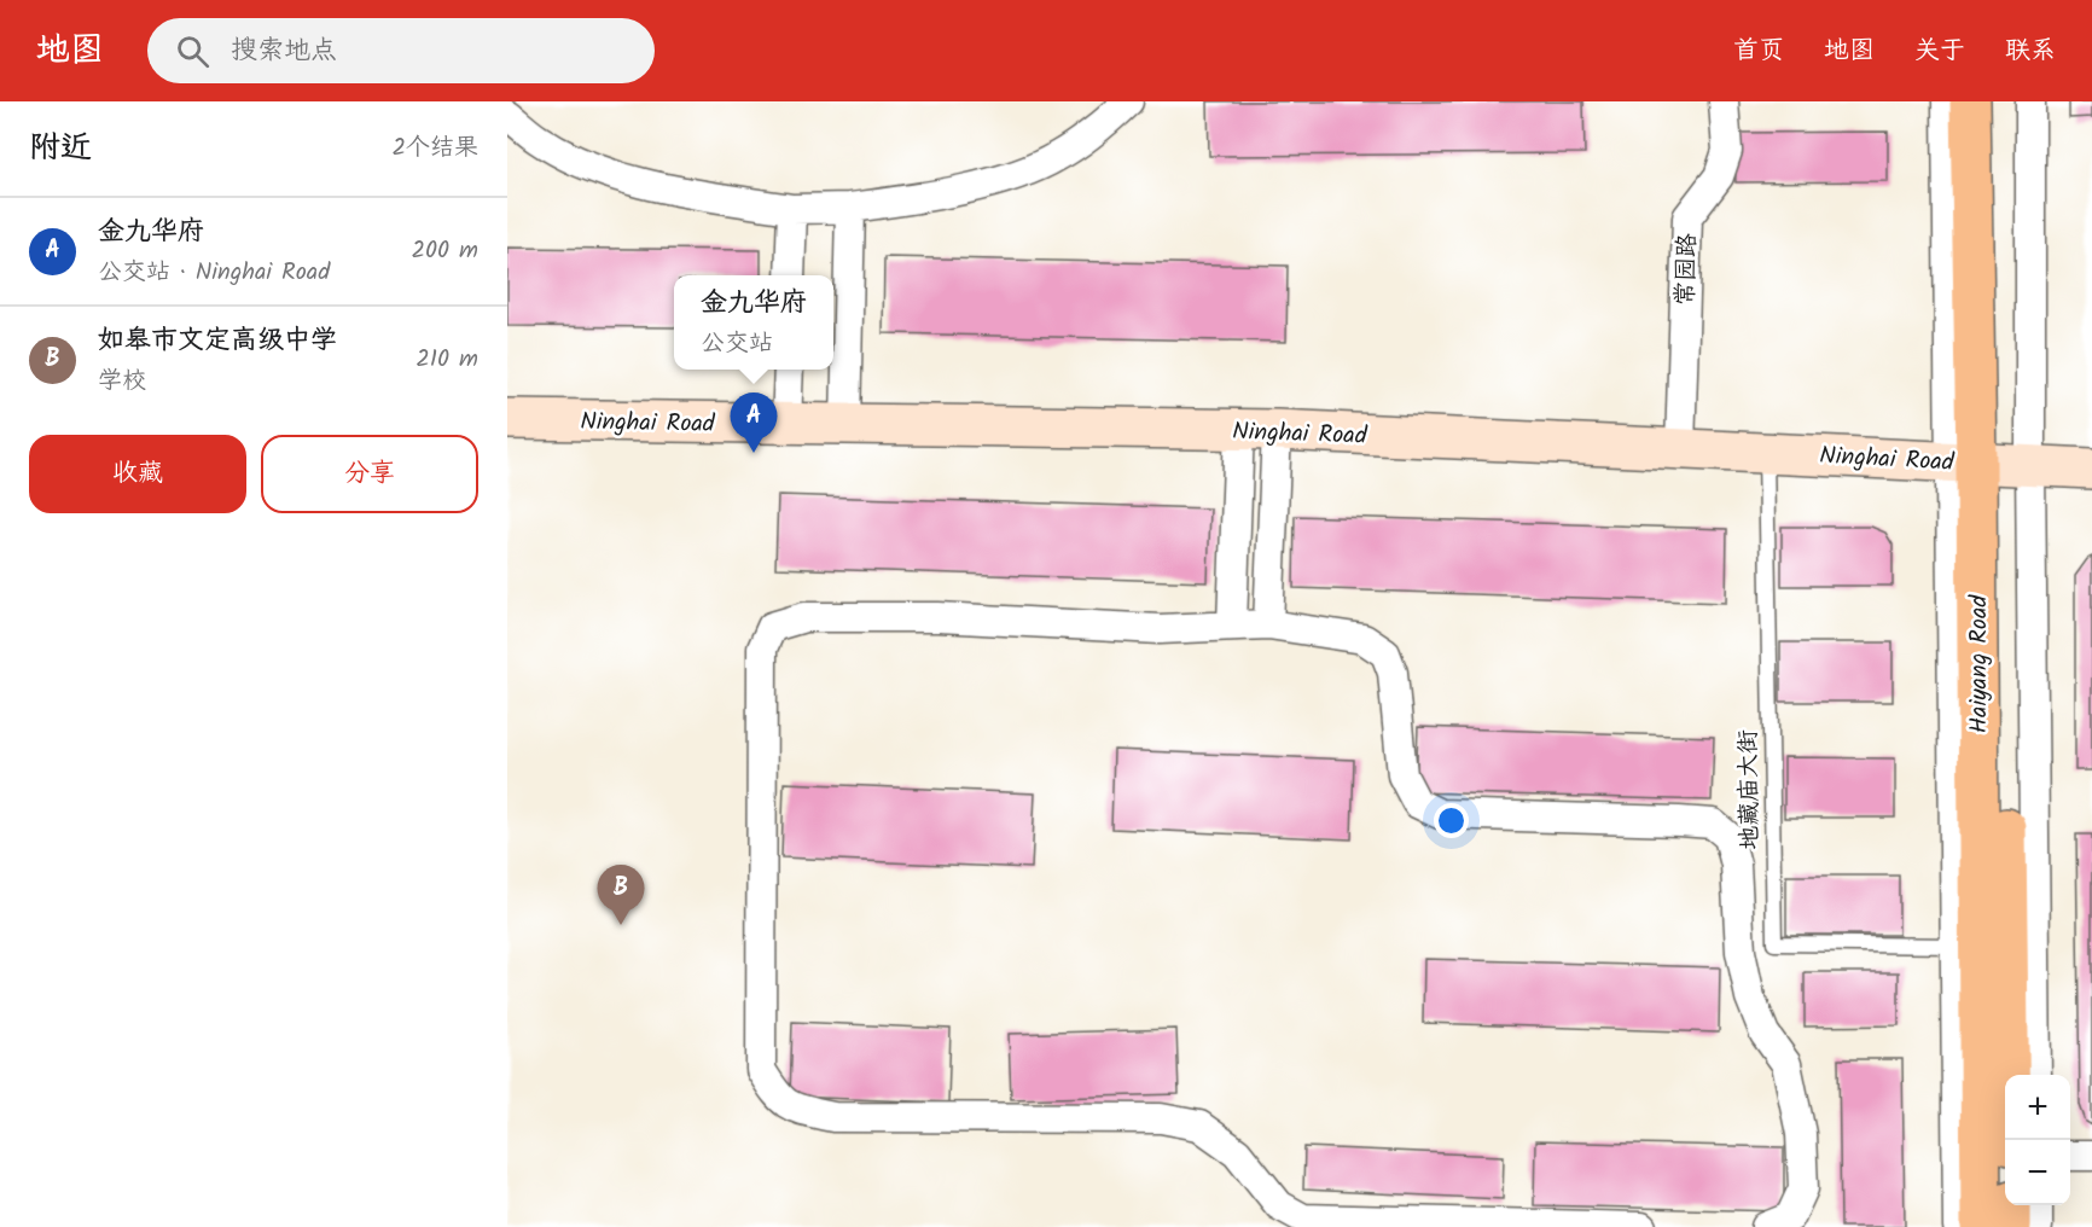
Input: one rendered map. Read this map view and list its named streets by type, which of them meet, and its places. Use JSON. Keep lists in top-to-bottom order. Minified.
{"streets":{"main road":["Haiyang Road"],"street":["常园路","Ninghai Road"],"lane":["地藏庙大街"]},"crossings":[["常园路","Ninghai Road"],["Ninghai Road","Haiyang Road"],["Ninghai Road","地藏庙大街"]],"page":{"header":"地图","search":"搜索地点","nav":["首页","地图","关于","联系"],"heading":["附近","2个结果"],"list":[{"mark":"A","name":"金九华府","note":"公交站 · Ninghai Road","value":"200 m"},{"mark":"B","name":"如皋市文定高级中学","note":"学校","value":"210 m"}],"popup":["金九华府","公交站"],"pins":["A","B"],"buttons":["收藏","分享"],"map_buttons":["+","−"]}}
